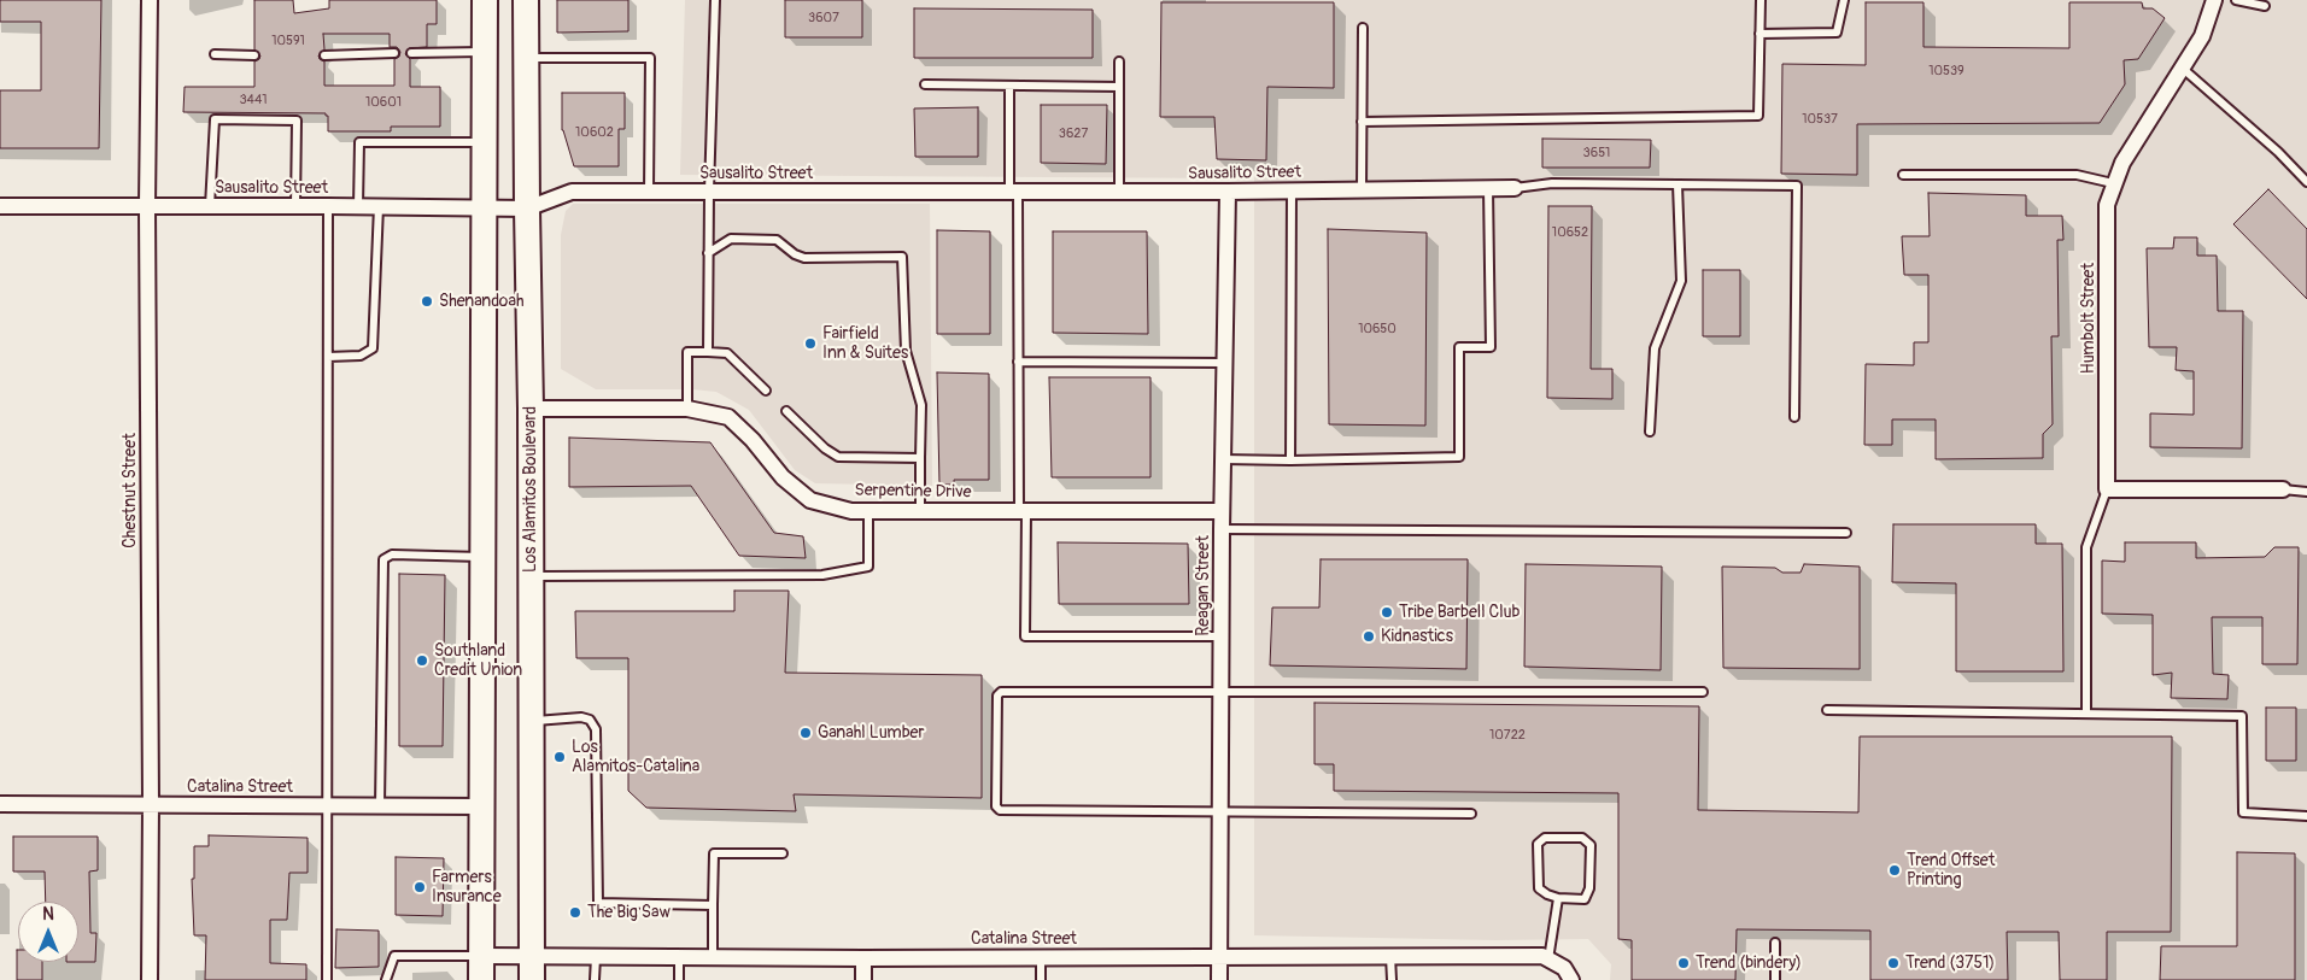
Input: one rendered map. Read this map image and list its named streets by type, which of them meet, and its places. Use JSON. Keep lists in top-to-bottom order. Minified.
{"streets":{"main road":["Los Alamitos Boulevard"],"street":["Sausalito Street","Humbolt Street","Chestnut Street","Serpentine Drive","Reagan Street","Catalina Street"]},"crossings":[["Sausalito Street","Los Alamitos Boulevard"],["Sausalito Street","Chestnut Street"],["Sausalito Street","Reagan Street"],["Los Alamitos Boulevard","Serpentine Drive"],["Los Alamitos Boulevard","Catalina Street"],["Chestnut Street","Catalina Street"],["Serpentine Drive","Reagan Street"],["Reagan Street","Catalina Street"]],"places":["Shenandoah","Fairfield Inn & Suites","Tribe Barbell Club","Kidnastics","Southland Credit Union","Ganahl Lumber","Los Alamitos-Catalina","Trend Offset Printing","Farmers Insurance","The Big Saw","Trend (bindery)","Trend (3751)"],"house_numbers":["3607","10591","10539","3441","10601","10537","10602","3627","3651","10652","10650","10722"],"north":"top"}
